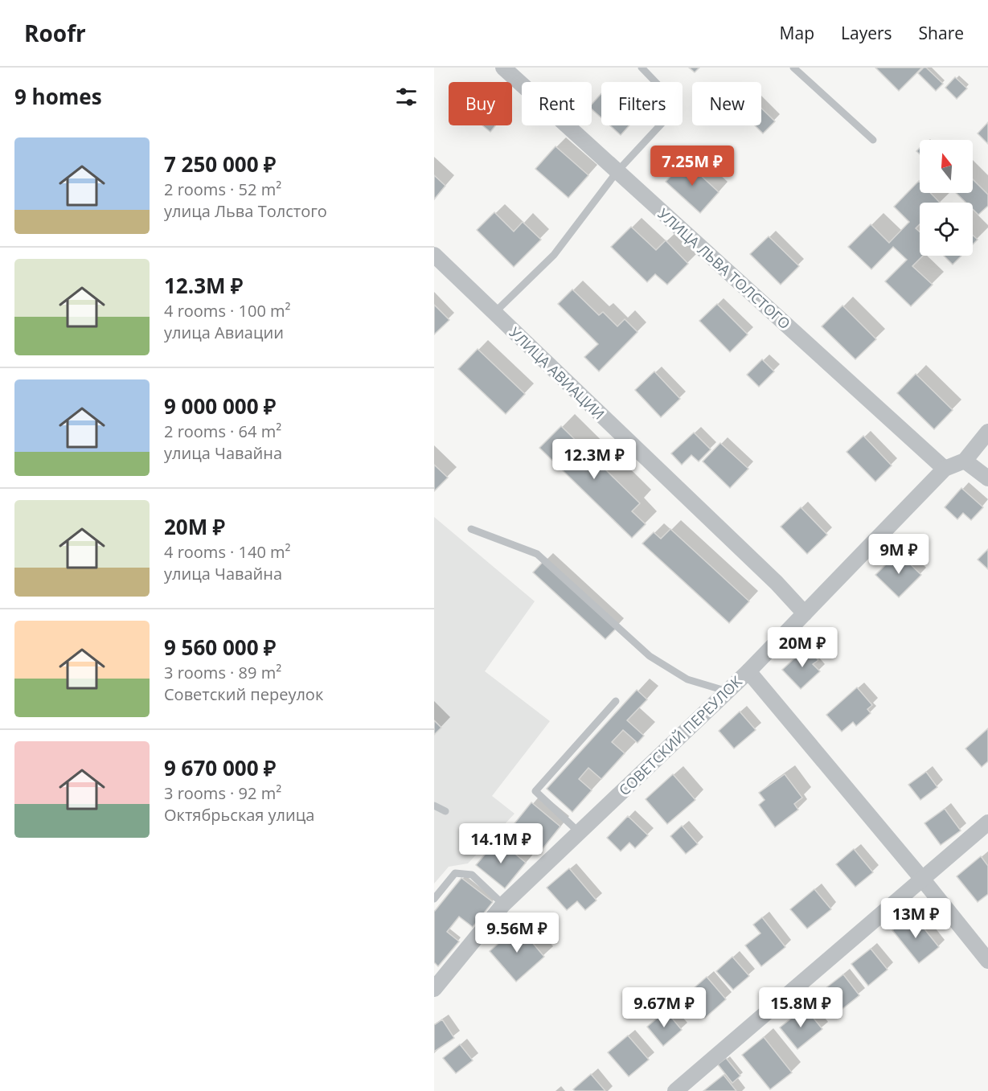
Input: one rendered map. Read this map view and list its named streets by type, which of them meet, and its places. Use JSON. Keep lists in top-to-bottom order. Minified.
{"streets":{"street":["УЛИЦА ЛЬВА ТОЛСТОГО","УЛИЦА АВИАЦИИ","СОВЕТСКИЙ ПЕРЕУЛОК"]},"north":"top","page":{"header":"Roofr","nav":["Map","Layers","Share"],"heading":"9 homes","chip":["Buy","Rent","Filters","New"],"list":[{"name":"7 250 000 ₽","note":"2 rooms · 52 m² · улица Льва Толстого"},{"name":"12.3M ₽","note":"4 rooms · 100 m² · улица Авиации"},{"name":"9 000 000 ₽","note":"2 rooms · 64 m² · улица Чавайна"},{"name":"20M ₽","note":"4 rooms · 140 m² · улица Чавайна"},{"name":"9 560 000 ₽","note":"3 rooms · 89 m² · Советский переулок"},{"name":"9 670 000 ₽","note":"3 rooms · 92 m² · Октябрьская улица"}],"price":["7.25M ₽","12.3M ₽","9M ₽","20M ₽","14.1M ₽","13M ₽","9.56M ₽","9.67M ₽","15.8M ₽"]}}
